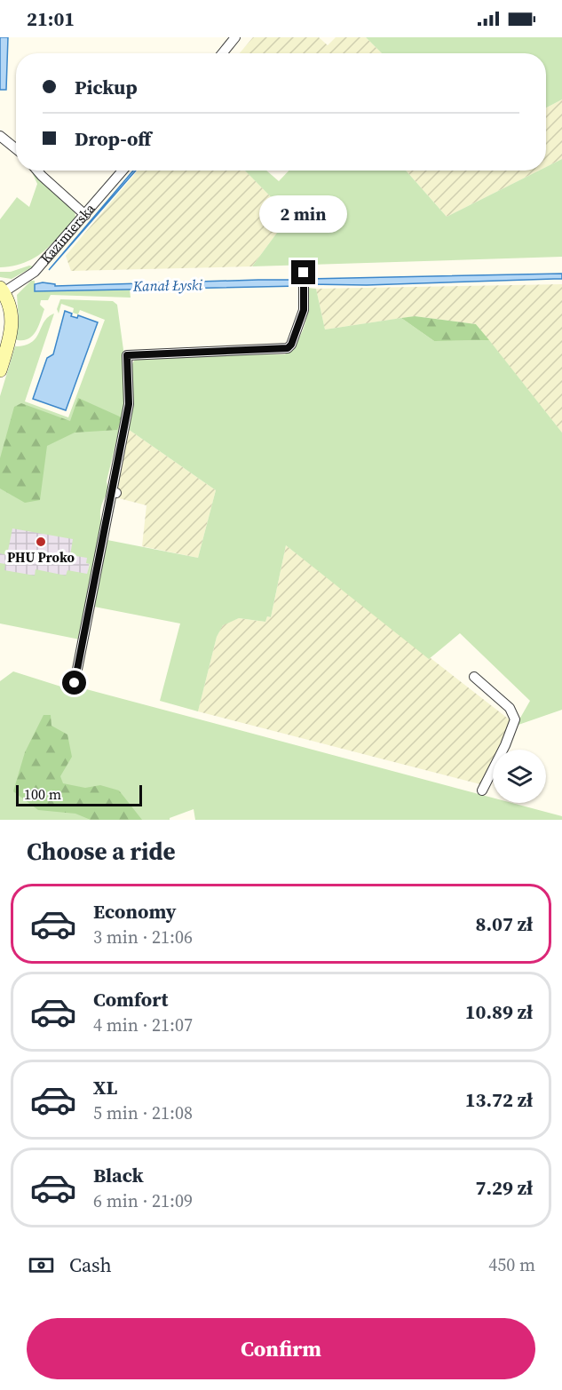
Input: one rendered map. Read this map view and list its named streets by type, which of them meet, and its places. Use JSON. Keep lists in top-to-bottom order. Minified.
{"streets":{"street":["Kazimierska"]},"water":["Kanał Łyski"],"places":["PHU Proko"],"scale_bar":"100 m","page":{"status":"21:01","banner":["Pickup","Drop-off"],"bubble":"2 min","scale":"100 m","heading":"Choose a ride","list":[{"name":"Economy","note":"3 min · 21:06","value":"8.07 zł"},{"name":"Comfort","note":"4 min · 21:07","value":"10.89 zł"},{"name":"XL","note":"5 min · 21:08","value":"13.72 zł"},{"name":"Black","note":"6 min · 21:09","value":"7.29 zł"}],"pay":["Cash","450 m"],"buttons":"Confirm"}}
